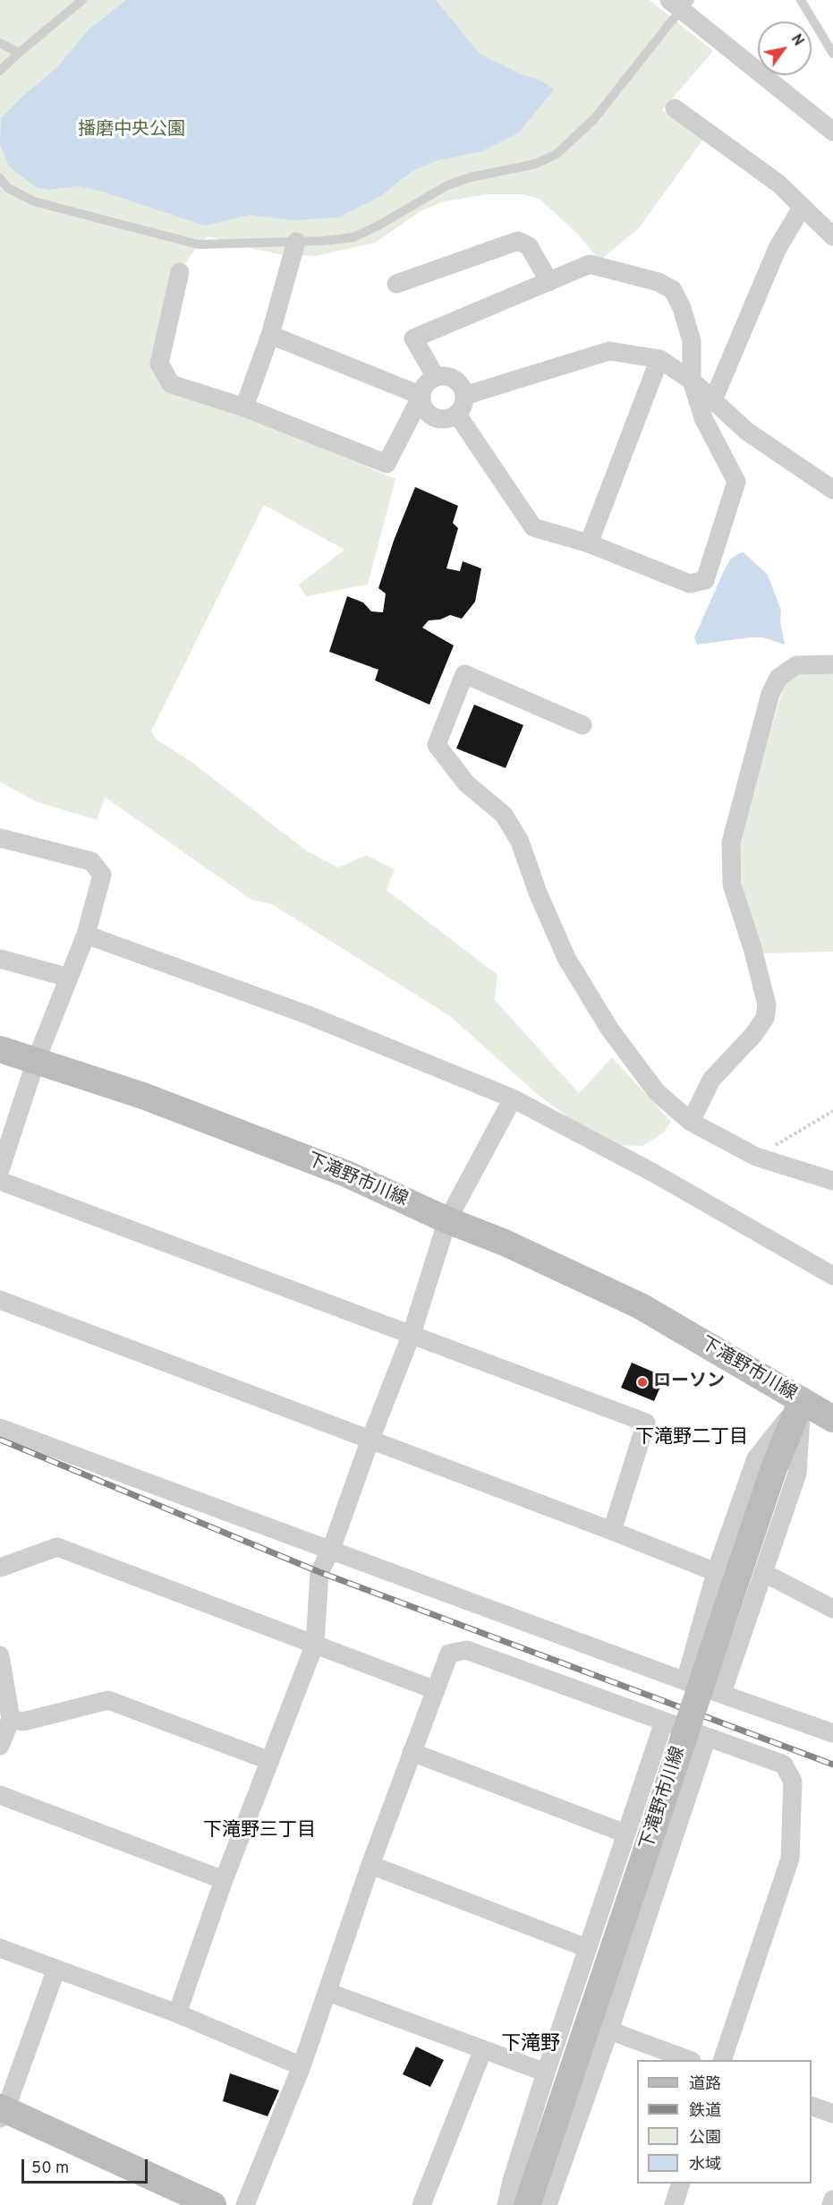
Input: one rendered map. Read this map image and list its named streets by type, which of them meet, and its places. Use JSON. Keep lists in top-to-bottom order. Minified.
{"streets":{"main road":["下滝野市川線"]},"districts":["下滝野二丁目","下滝野三丁目","下滝野"],"parks":["播磨中央公園"],"places":["ローソン"],"legend":["道路","鉄道","公園","水域"],"scale_bar":"50 m","north":"top right"}
